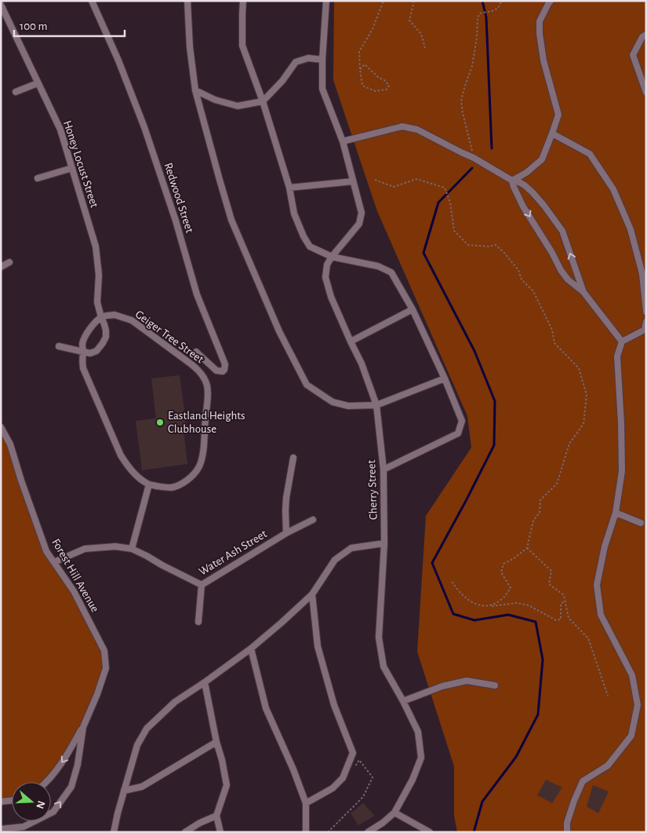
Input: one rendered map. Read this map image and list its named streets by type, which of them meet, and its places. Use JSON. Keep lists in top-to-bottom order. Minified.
{"streets":{"street":["Honey Locust Street","Redwood Street","Geiger Tree Street","Cherry Street","Water Ash Street","Forest Hill Avenue"]},"crossings":[["Honey Locust Street","Geiger Tree Street"],["Water Ash Street","Forest Hill Avenue"]],"places":["Eastland Heights Clubhouse"],"scale_bar":"100 m","north":"right"}
